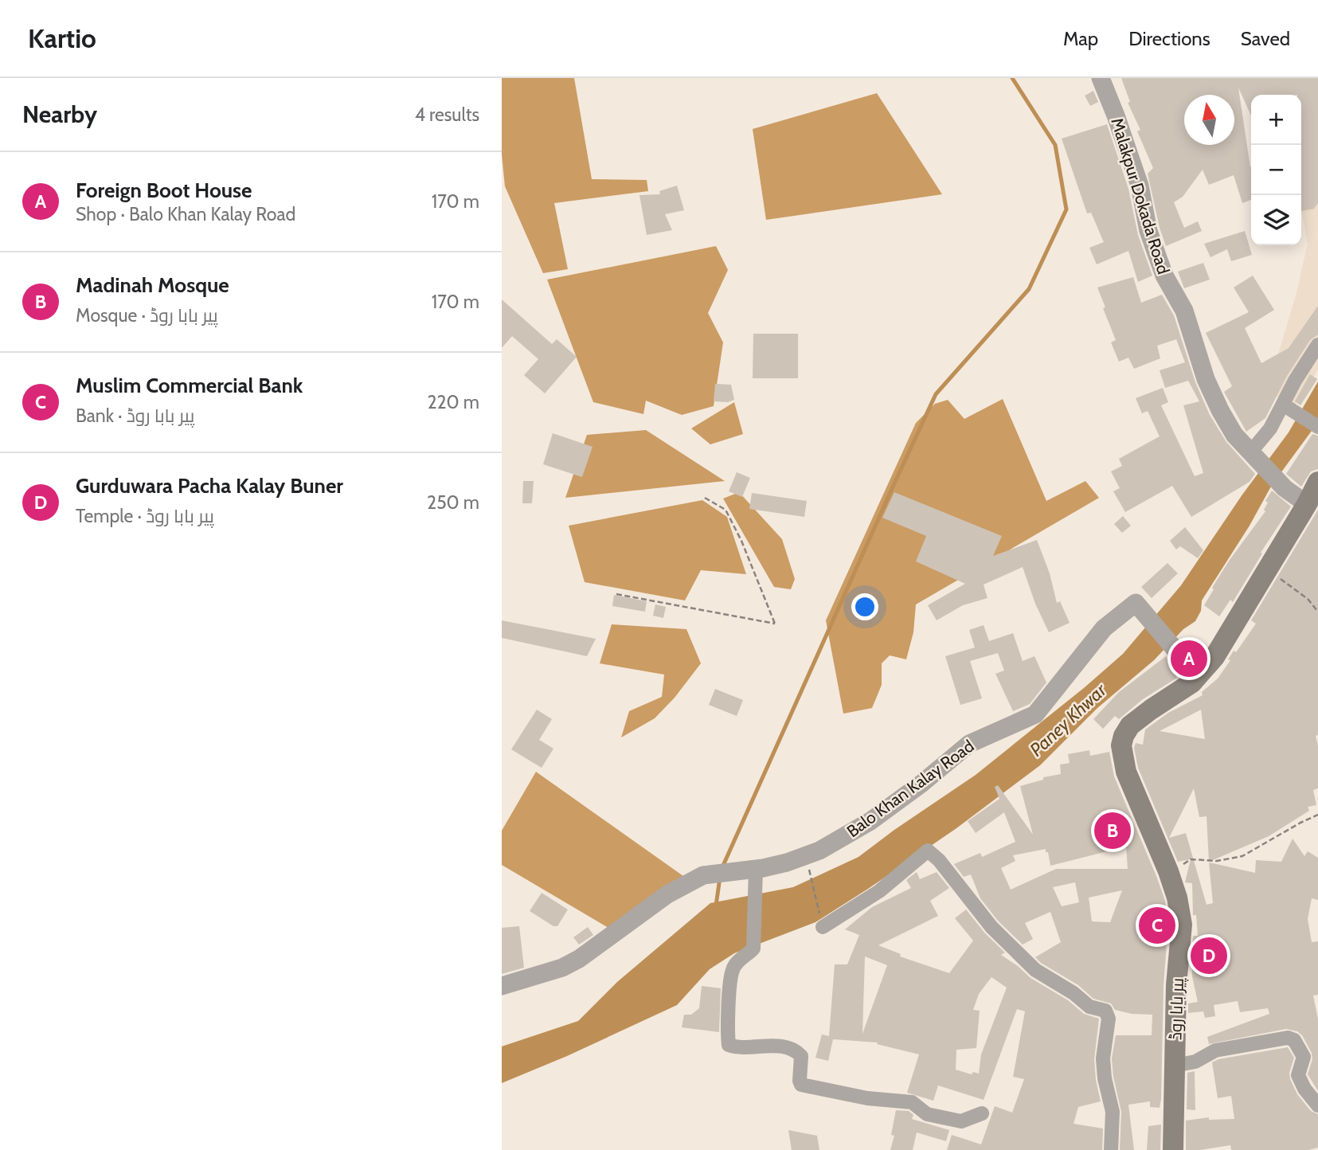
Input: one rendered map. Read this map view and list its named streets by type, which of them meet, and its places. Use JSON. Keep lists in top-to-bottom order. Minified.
{"streets":{"main road":["پیر بابا روڈ"],"street":["Malakpur Dokada Road","Balo Khan Kalay Road"]},"crossings":[["Balo Khan Kalay Road","پیر بابا روڈ"]],"water":["Paney Khwar"],"north":"top","page":{"header":"Kartio","nav":["Map","Directions","Saved"],"heading":["Nearby","4 results"],"map_buttons":["+","−"],"list":[{"mark":"A","name":"Foreign Boot House","note":"Shop · Balo Khan Kalay Road","value":"170 m"},{"mark":"B","name":"Madinah Mosque","note":"Mosque · پیر بابا روڈ","value":"170 m"},{"mark":"C","name":"Muslim Commercial Bank","note":"Bank · پیر بابا روڈ","value":"220 m"},{"mark":"D","name":"Gurduwara Pacha Kalay Buner","note":"Temple · پیر بابا روڈ","value":"250 m"}],"pins":["A","B","C","D"]}}
